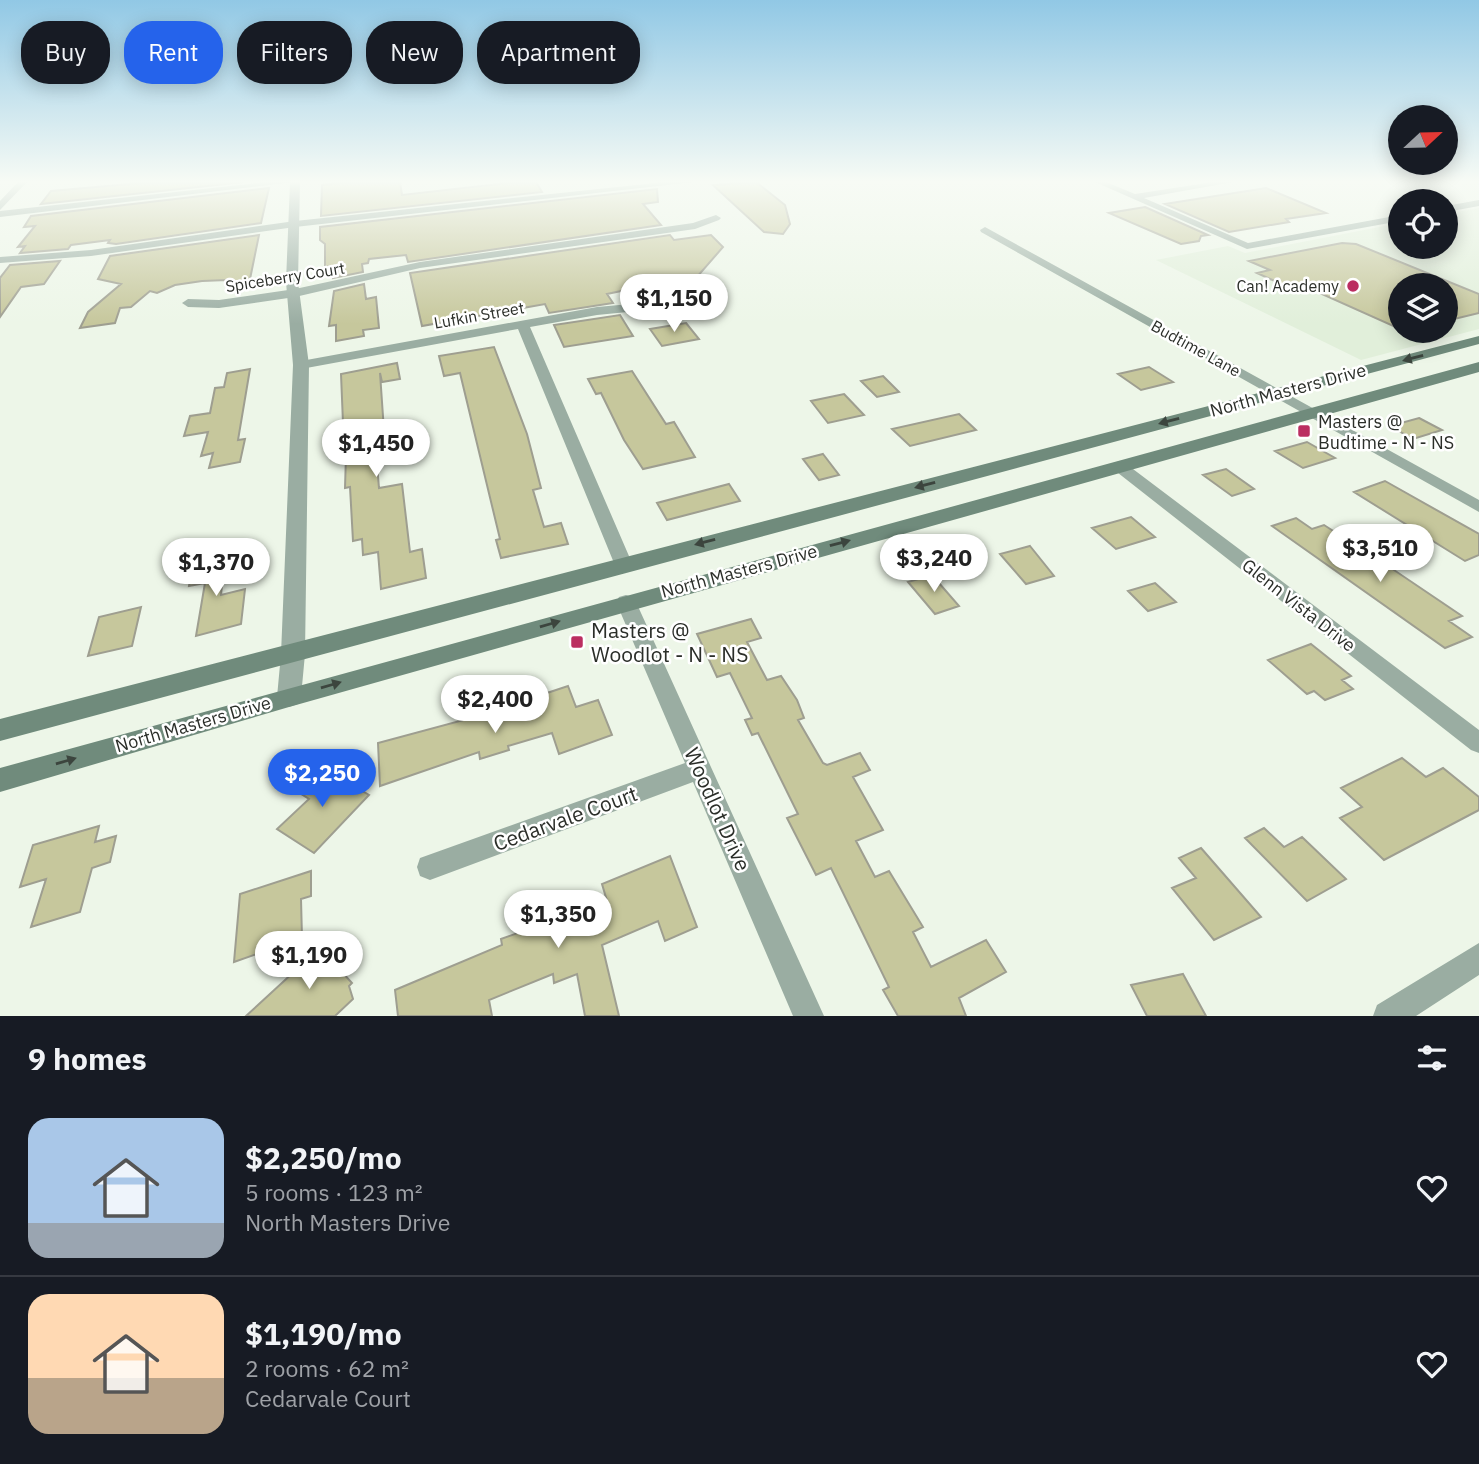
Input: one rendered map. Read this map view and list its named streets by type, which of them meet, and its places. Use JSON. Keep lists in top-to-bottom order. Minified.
{"streets":{"main road":["North Masters Drive"],"street":["Spiceberry Court","Lufkin Street","Budtime Lane","Glenn Vista Drive","Woodlot Drive","Cedarvale Court"]},"crossings":[["Budtime Lane","North Masters Drive"],["North Masters Drive","Glenn Vista Drive"],["North Masters Drive","Woodlot Drive"],["Woodlot Drive","Cedarvale Court"]],"places":{"other":["Can! Academy"],"transit":["Masters @ Budtime - N - NS","Masters @ Woodlot - N - NS"]},"north":"right","page":{"chip":["Buy","Rent","Filters","New","Apartment"],"price":["$1,150","$1,450","$3,510","$3,240","$1,370","$2,400","$2,250","$1,350","$1,190"],"heading":"9 homes","list":[{"name":"$2,250/mo","note":"5 rooms · 123 m² · North Masters Drive"},{"name":"$1,190/mo","note":"2 rooms · 62 m² · Cedarvale Court"}]}}
